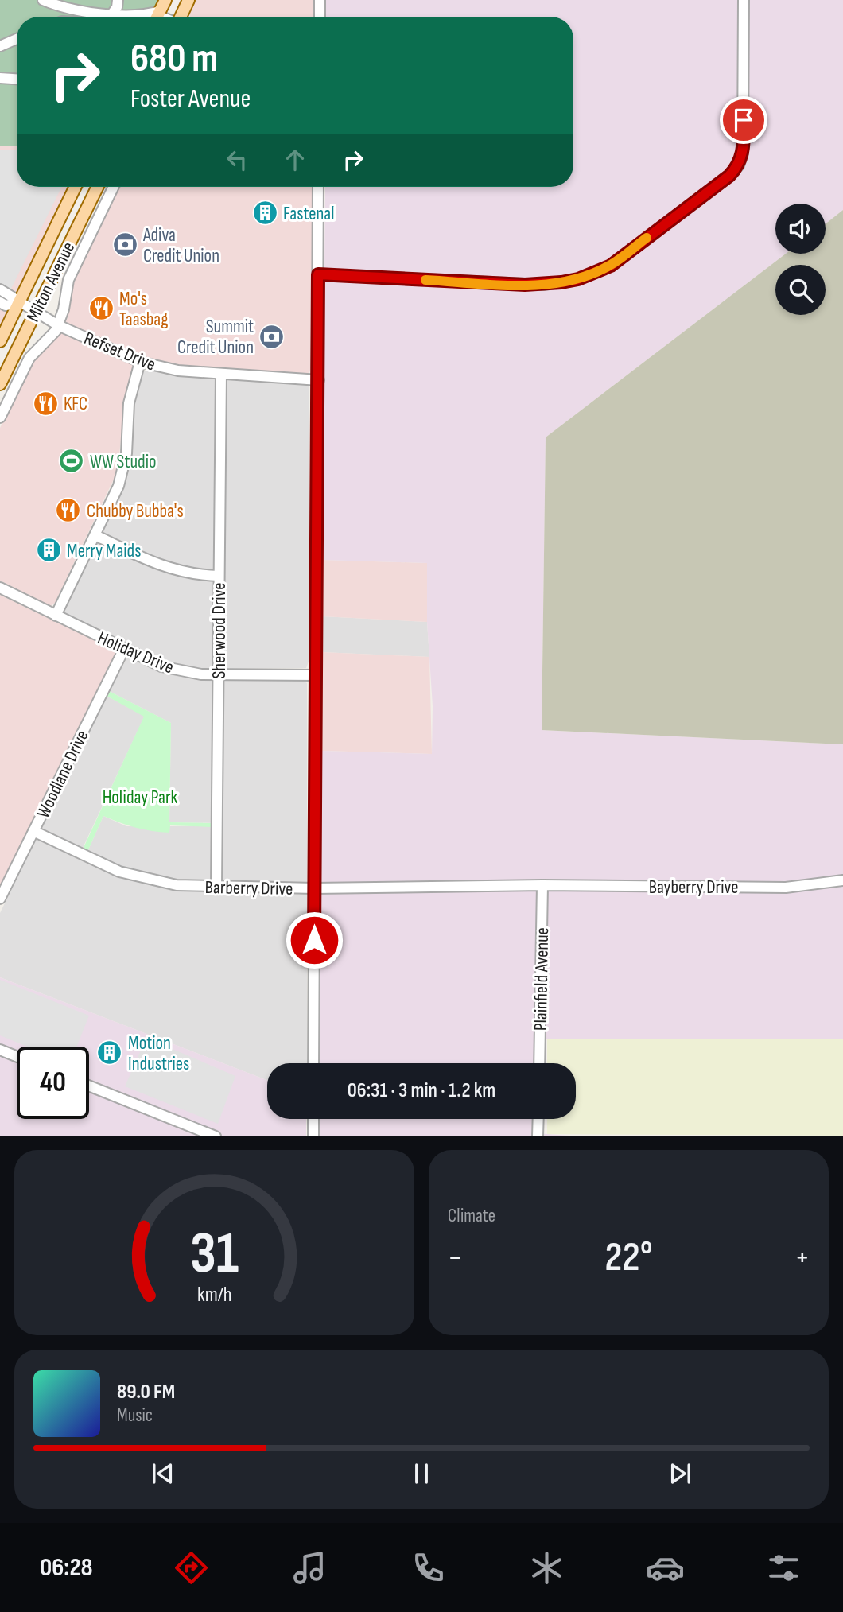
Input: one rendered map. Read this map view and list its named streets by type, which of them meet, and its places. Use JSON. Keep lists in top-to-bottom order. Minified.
{"streets":{"main road":["Milton Avenue"],"street":["Refset Drive","Sherwood Drive","Holiday Drive","Woodlane Drive","Bayberry Drive","Barberry Drive","Plainfield Avenue"]},"crossings":[["Milton Avenue","Refset Drive"],["Refset Drive","Sherwood Drive"],["Sherwood Drive","Holiday Drive"],["Sherwood Drive","Barberry Drive"],["Holiday Drive","Woodlane Drive"],["Woodlane Drive","Barberry Drive"],["Bayberry Drive","Barberry Drive"],["Bayberry Drive","Plainfield Avenue"],["Barberry Drive","Plainfield Avenue"]],"parks":["Holiday Park"],"places":{"building":["Fastenal","Merry Maids","Motion Industries"],"bank":["Adiva Credit Union","Summit Credit Union"],"restaurant":["Mo's Taasbag","KFC","Chubby Bubba's"],"sports":["WW Studio"]},"page":{"turn":["680 m","Foster Avenue"],"limit":"40","trip":"06:31 · 3 min · 1.2 km","tile":"Climate","heat":["−","22°","+"],"song":["89.0 FM","Music"],"tabs":"06:28","gauge":["31","km/h"]}}
